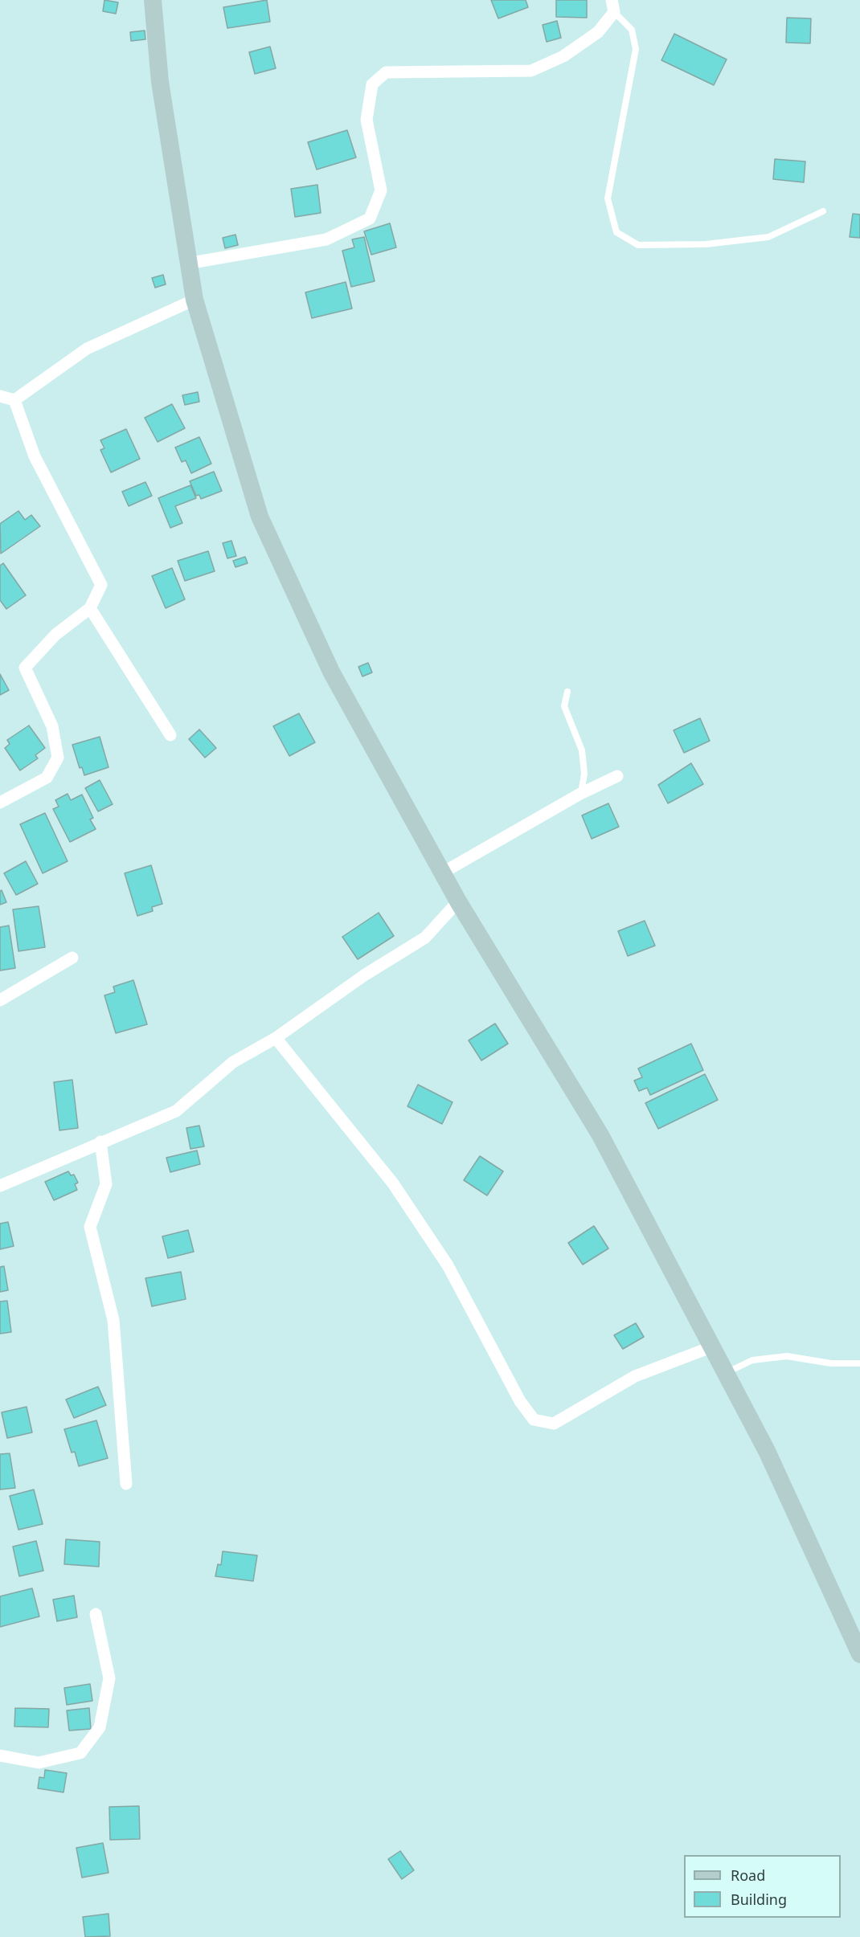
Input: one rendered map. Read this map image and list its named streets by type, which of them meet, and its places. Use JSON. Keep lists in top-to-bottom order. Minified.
{"legend":["Road","Building"]}
